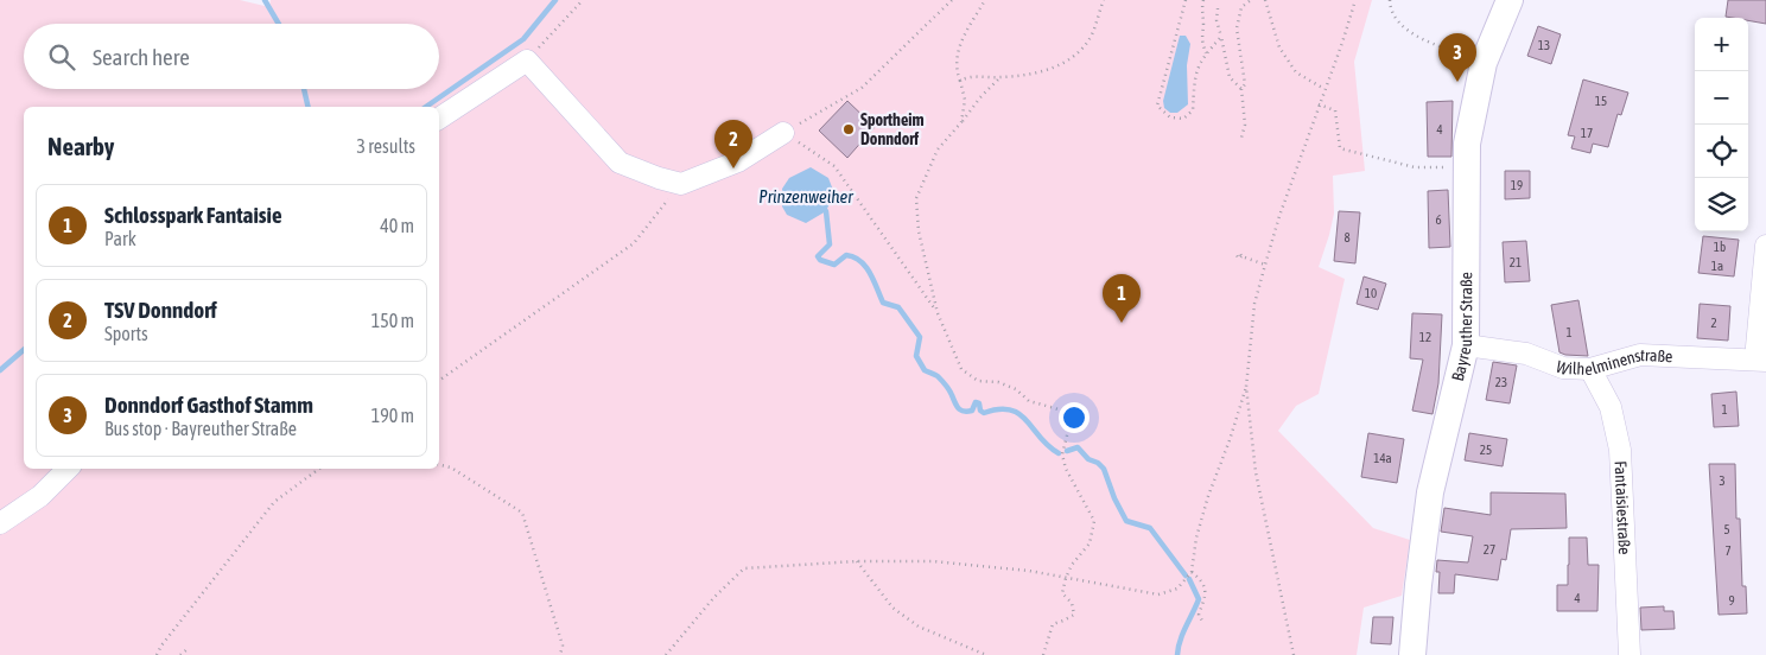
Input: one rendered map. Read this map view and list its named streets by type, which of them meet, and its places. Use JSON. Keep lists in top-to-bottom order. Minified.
{"streets":{"main road":["Bayreuther Straße"],"street":["Wilhelminenstraße","Fantaisiestraße"]},"crossings":[["Bayreuther Straße","Wilhelminenstraße"],["Wilhelminenstraße","Fantaisiestraße"]],"water":["Prinzenweiher"],"places":["Sportheim Donndorf"],"house_numbers":["13","15","4","17","19","6","8","1b","21","1a","10","2","1","12","23","1","25","14a","3","5","27","7","4","9"],"page":{"map_buttons":["+","−"],"search":"Search here","pins":["3","2","1"],"heading":["Nearby","3 results"],"list":[{"mark":"1","name":"Schlosspark Fantaisie","note":"Park","value":"40 m"},{"mark":"2","name":"TSV Donndorf","note":"Sports","value":"150 m"},{"mark":"3","name":"Donndorf Gasthof Stamm","note":"Bus stop · Bayreuther Straße","value":"190 m"}]}}
